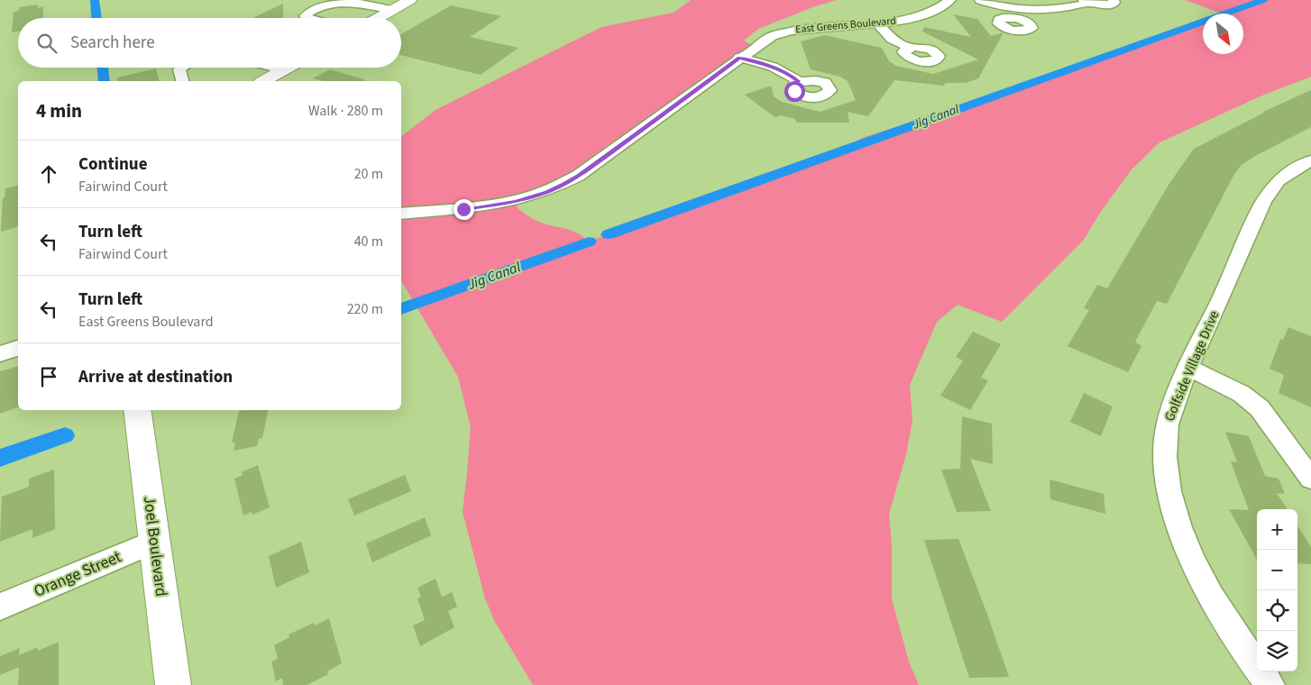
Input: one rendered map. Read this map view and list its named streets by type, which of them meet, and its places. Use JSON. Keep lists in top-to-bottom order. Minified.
{"streets":{"main road":["Joel Boulevard"],"street":["East Greens Boulevard","Golfside Village Drive","Orange Street"]},"crossings":[["Joel Boulevard","Orange Street"]],"water":["Jig Canal"],"north":"bottom right","page":{"search":"Search here","heading":["4 min","Walk · 280 m"],"list":[["Continue","Fairwind Court","20 m"],["Turn left","Fairwind Court","40 m"],["Turn left","East Greens Boulevard","220 m"],"Arrive at destination"],"map_buttons":["+","−"]}}
